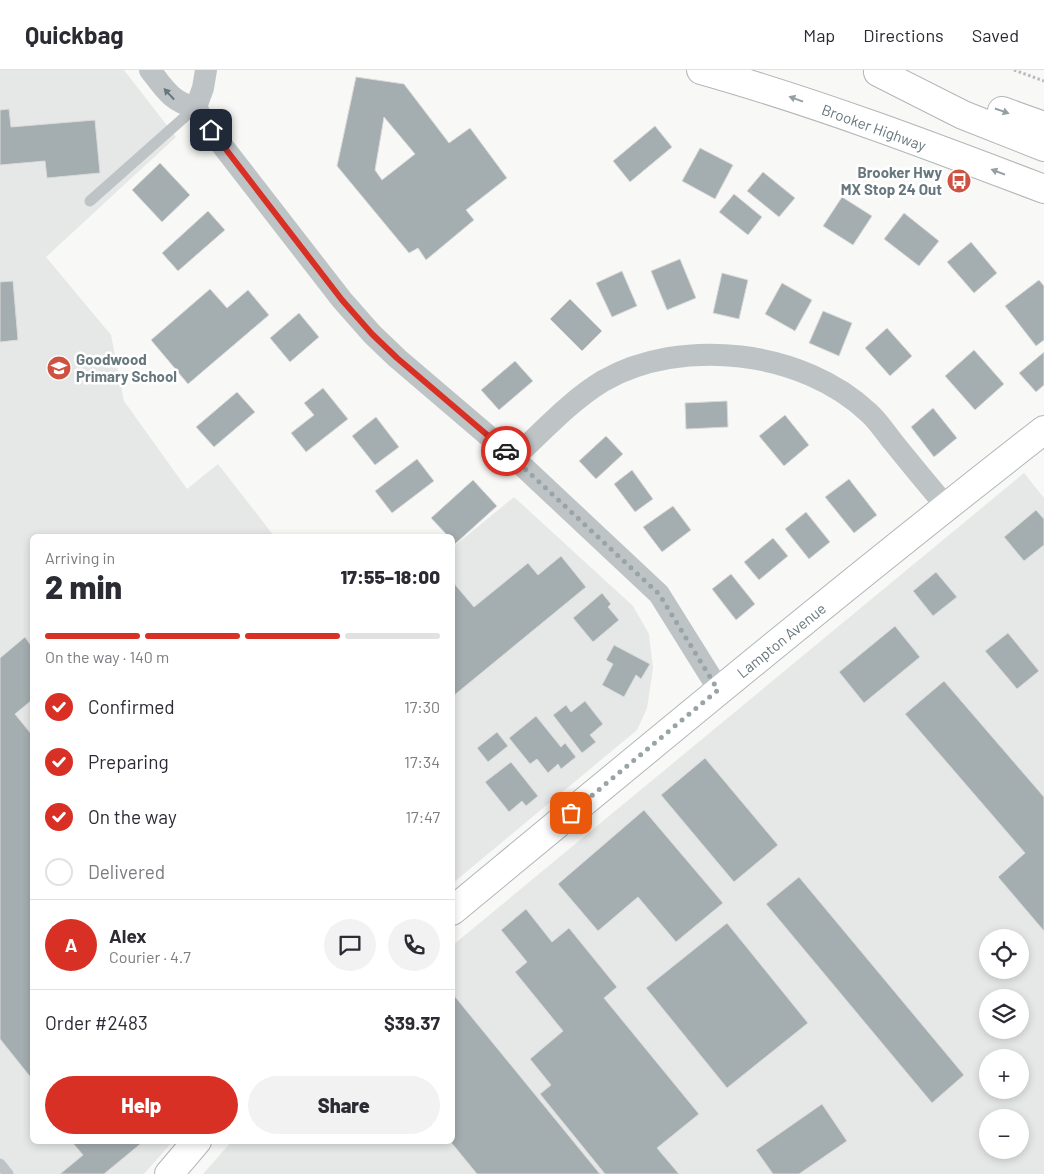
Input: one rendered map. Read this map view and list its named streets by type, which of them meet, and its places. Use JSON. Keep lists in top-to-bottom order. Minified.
{"streets":{"main road":["Brooker Highway","Lampton Avenue"]},"places":{"bus stop":["Brooker Hwy MX Stop 24 Out"],"school or university":["Goodwood Primary School"]},"page":{"header":"Quickbag","nav":["Map","Directions","Saved"],"heading":["2 min","Arriving in","17:55–18:00"],"panel":["Alex","Courier · 4.7","Order #2483","$39.37"],"bar":"On the way · 140 m","list":[["Confirmed","17:30"],["Preparing","17:34"],["On the way","17:47"],"Delivered"],"round":"A","map_buttons":["+","−"],"buttons":["Help","Share"]}}
